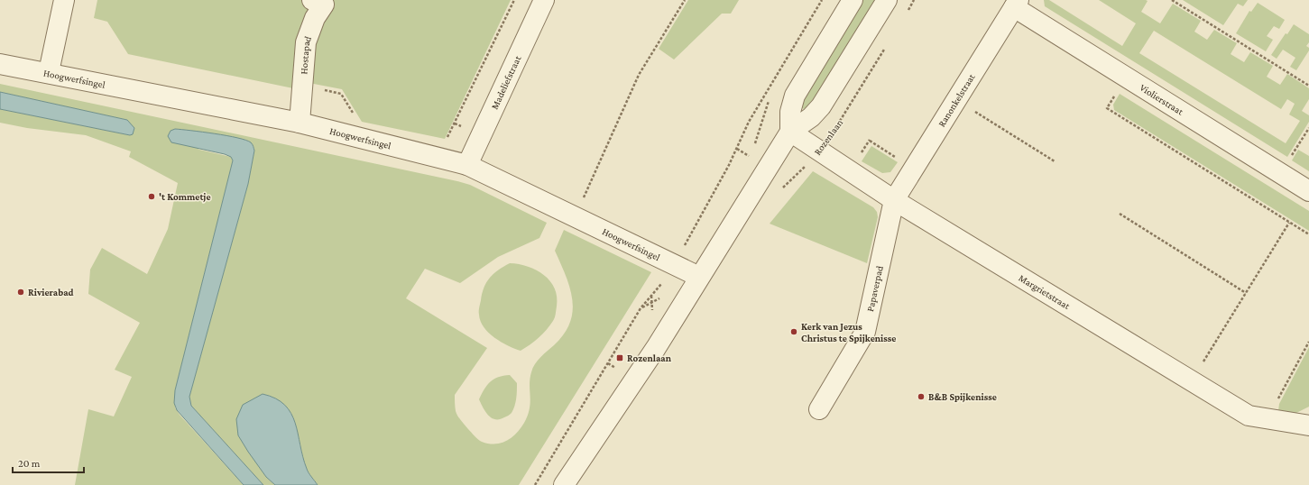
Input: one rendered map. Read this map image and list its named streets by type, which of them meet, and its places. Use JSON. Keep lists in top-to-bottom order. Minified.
{"streets":{"street":["Hostapad","Hoogwerfsingel","Madeliefstraat","Violierstraat","Ranonkelstraat","Papaverpad","Margrietstraat"],"path":["Rozenlaan"]},"crossings":[["Hostapad","Hoogwerfsingel"],["Hoogwerfsingel","Madeliefstraat"],["Violierstraat","Ranonkelstraat"],["Ranonkelstraat","Papaverpad"],["Ranonkelstraat","Margrietstraat"],["Rozenlaan","Margrietstraat"],["Papaverpad","Margrietstraat"]],"places":{"other":["'t Kommetje","Rivierabad","Kerk van Jezus Christus te Spijkenisse","B&B Spijkenisse"],"transit":["Rozenlaan"]},"scale_bar":"20 m"}
